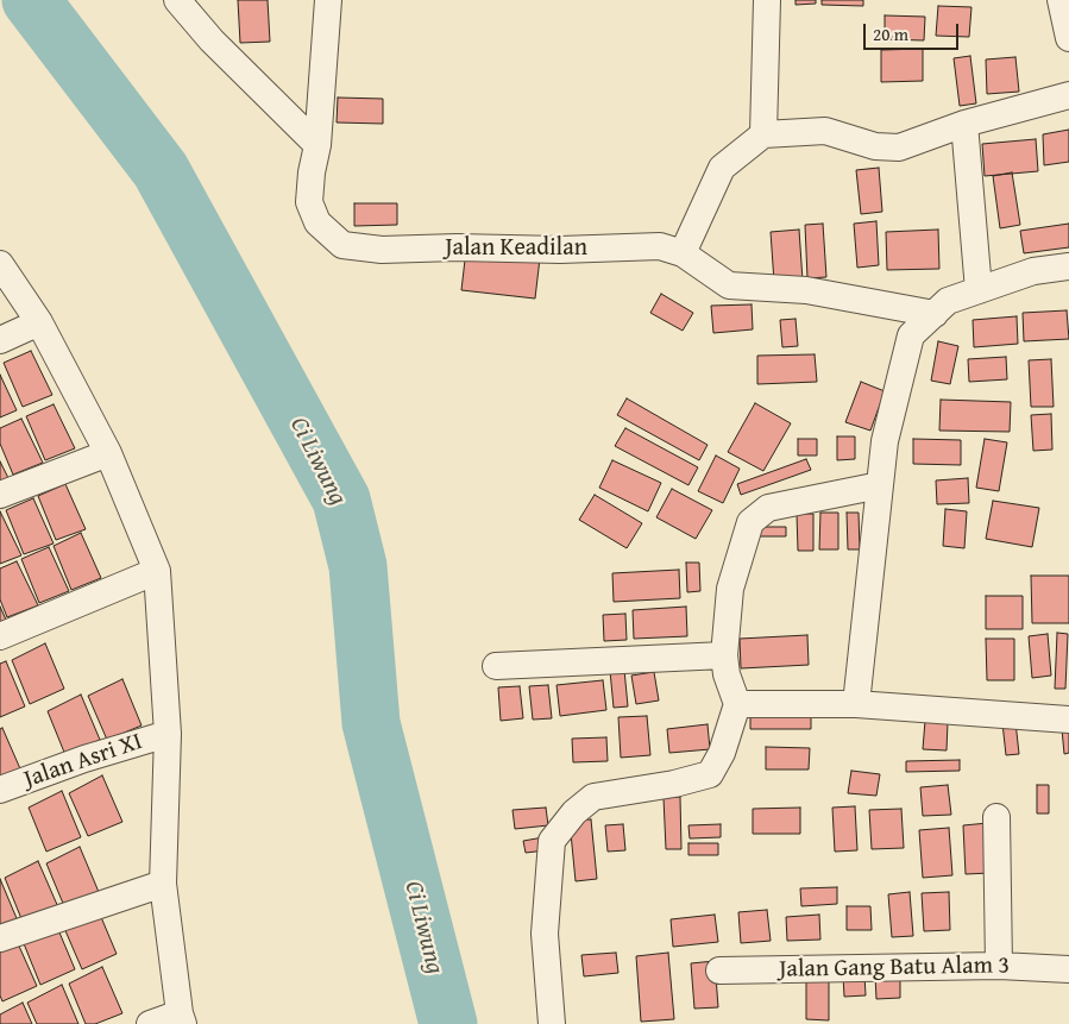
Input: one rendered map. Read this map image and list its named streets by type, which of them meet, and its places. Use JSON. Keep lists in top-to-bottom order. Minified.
{"streets":{"street":["Jalan Keadilan","Jalan Asri XI","Jalan Gang Batu Alam 3"]},"water":["Ci Liwung"],"scale_bar":"20 m"}
